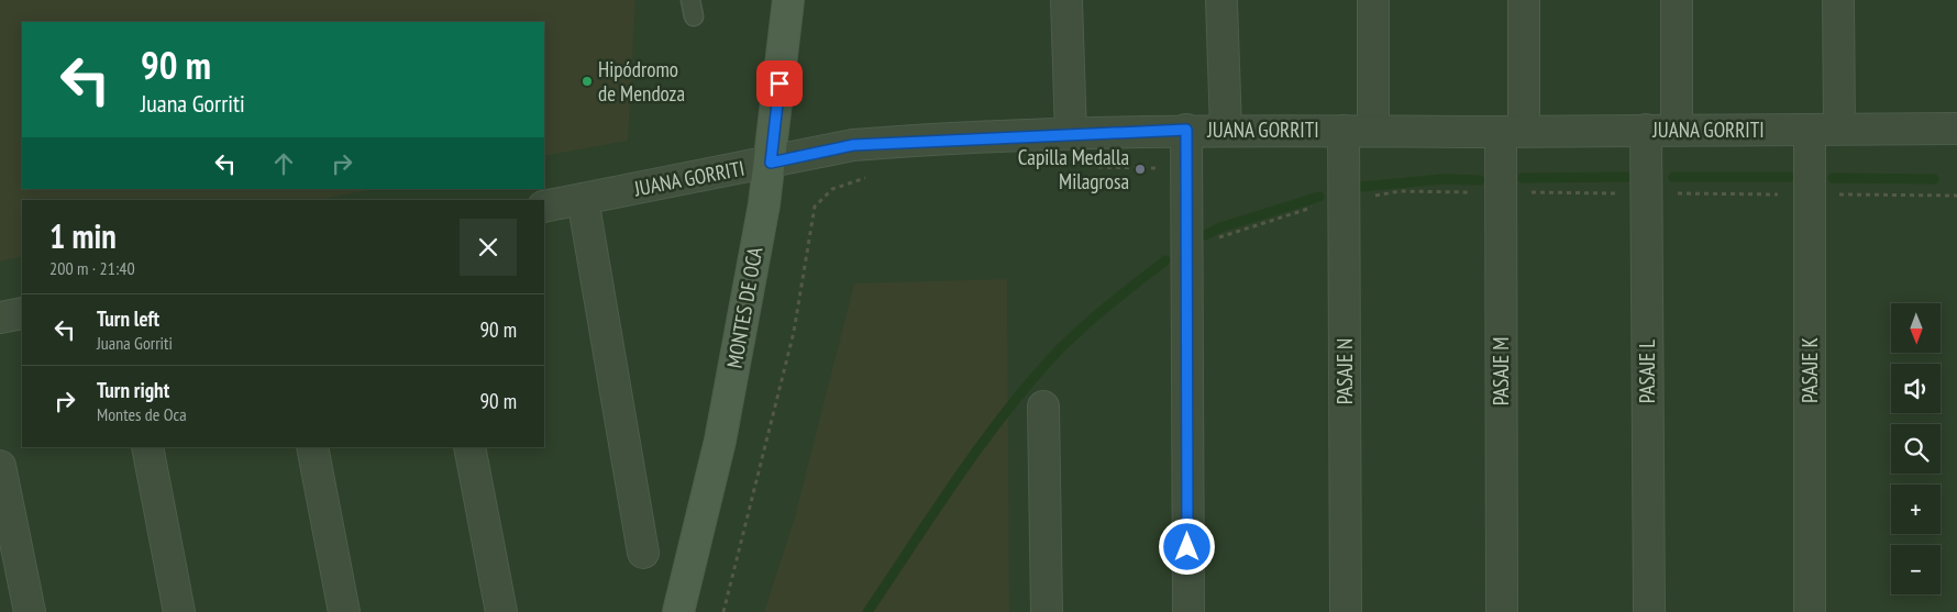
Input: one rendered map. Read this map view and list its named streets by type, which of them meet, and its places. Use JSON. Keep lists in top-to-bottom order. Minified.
{"streets":{"main road":["MONTES DE OCA"],"street":["JUANA GORRITI","PASAJE K","PASAJE N","PASAJE M","PASAJE L"]},"crossings":[["JUANA GORRITI","MONTES DE OCA"],["JUANA GORRITI","PASAJE K"],["JUANA GORRITI","PASAJE N"],["JUANA GORRITI","PASAJE M"],["JUANA GORRITI","PASAJE L"]],"places":["Hipódromo de Mendoza","Capilla Medalla Milagrosa"],"north":"bottom","page":{"turn":["90 m","Juana Gorriti"],"heading":["1 min","200 m · 21:40"],"list":[{"name":"Turn left","note":"Juana Gorriti","value":"90 m"},{"name":"Turn right","note":"Montes de Oca","value":"90 m"}],"map_buttons":["+","−"]}}
